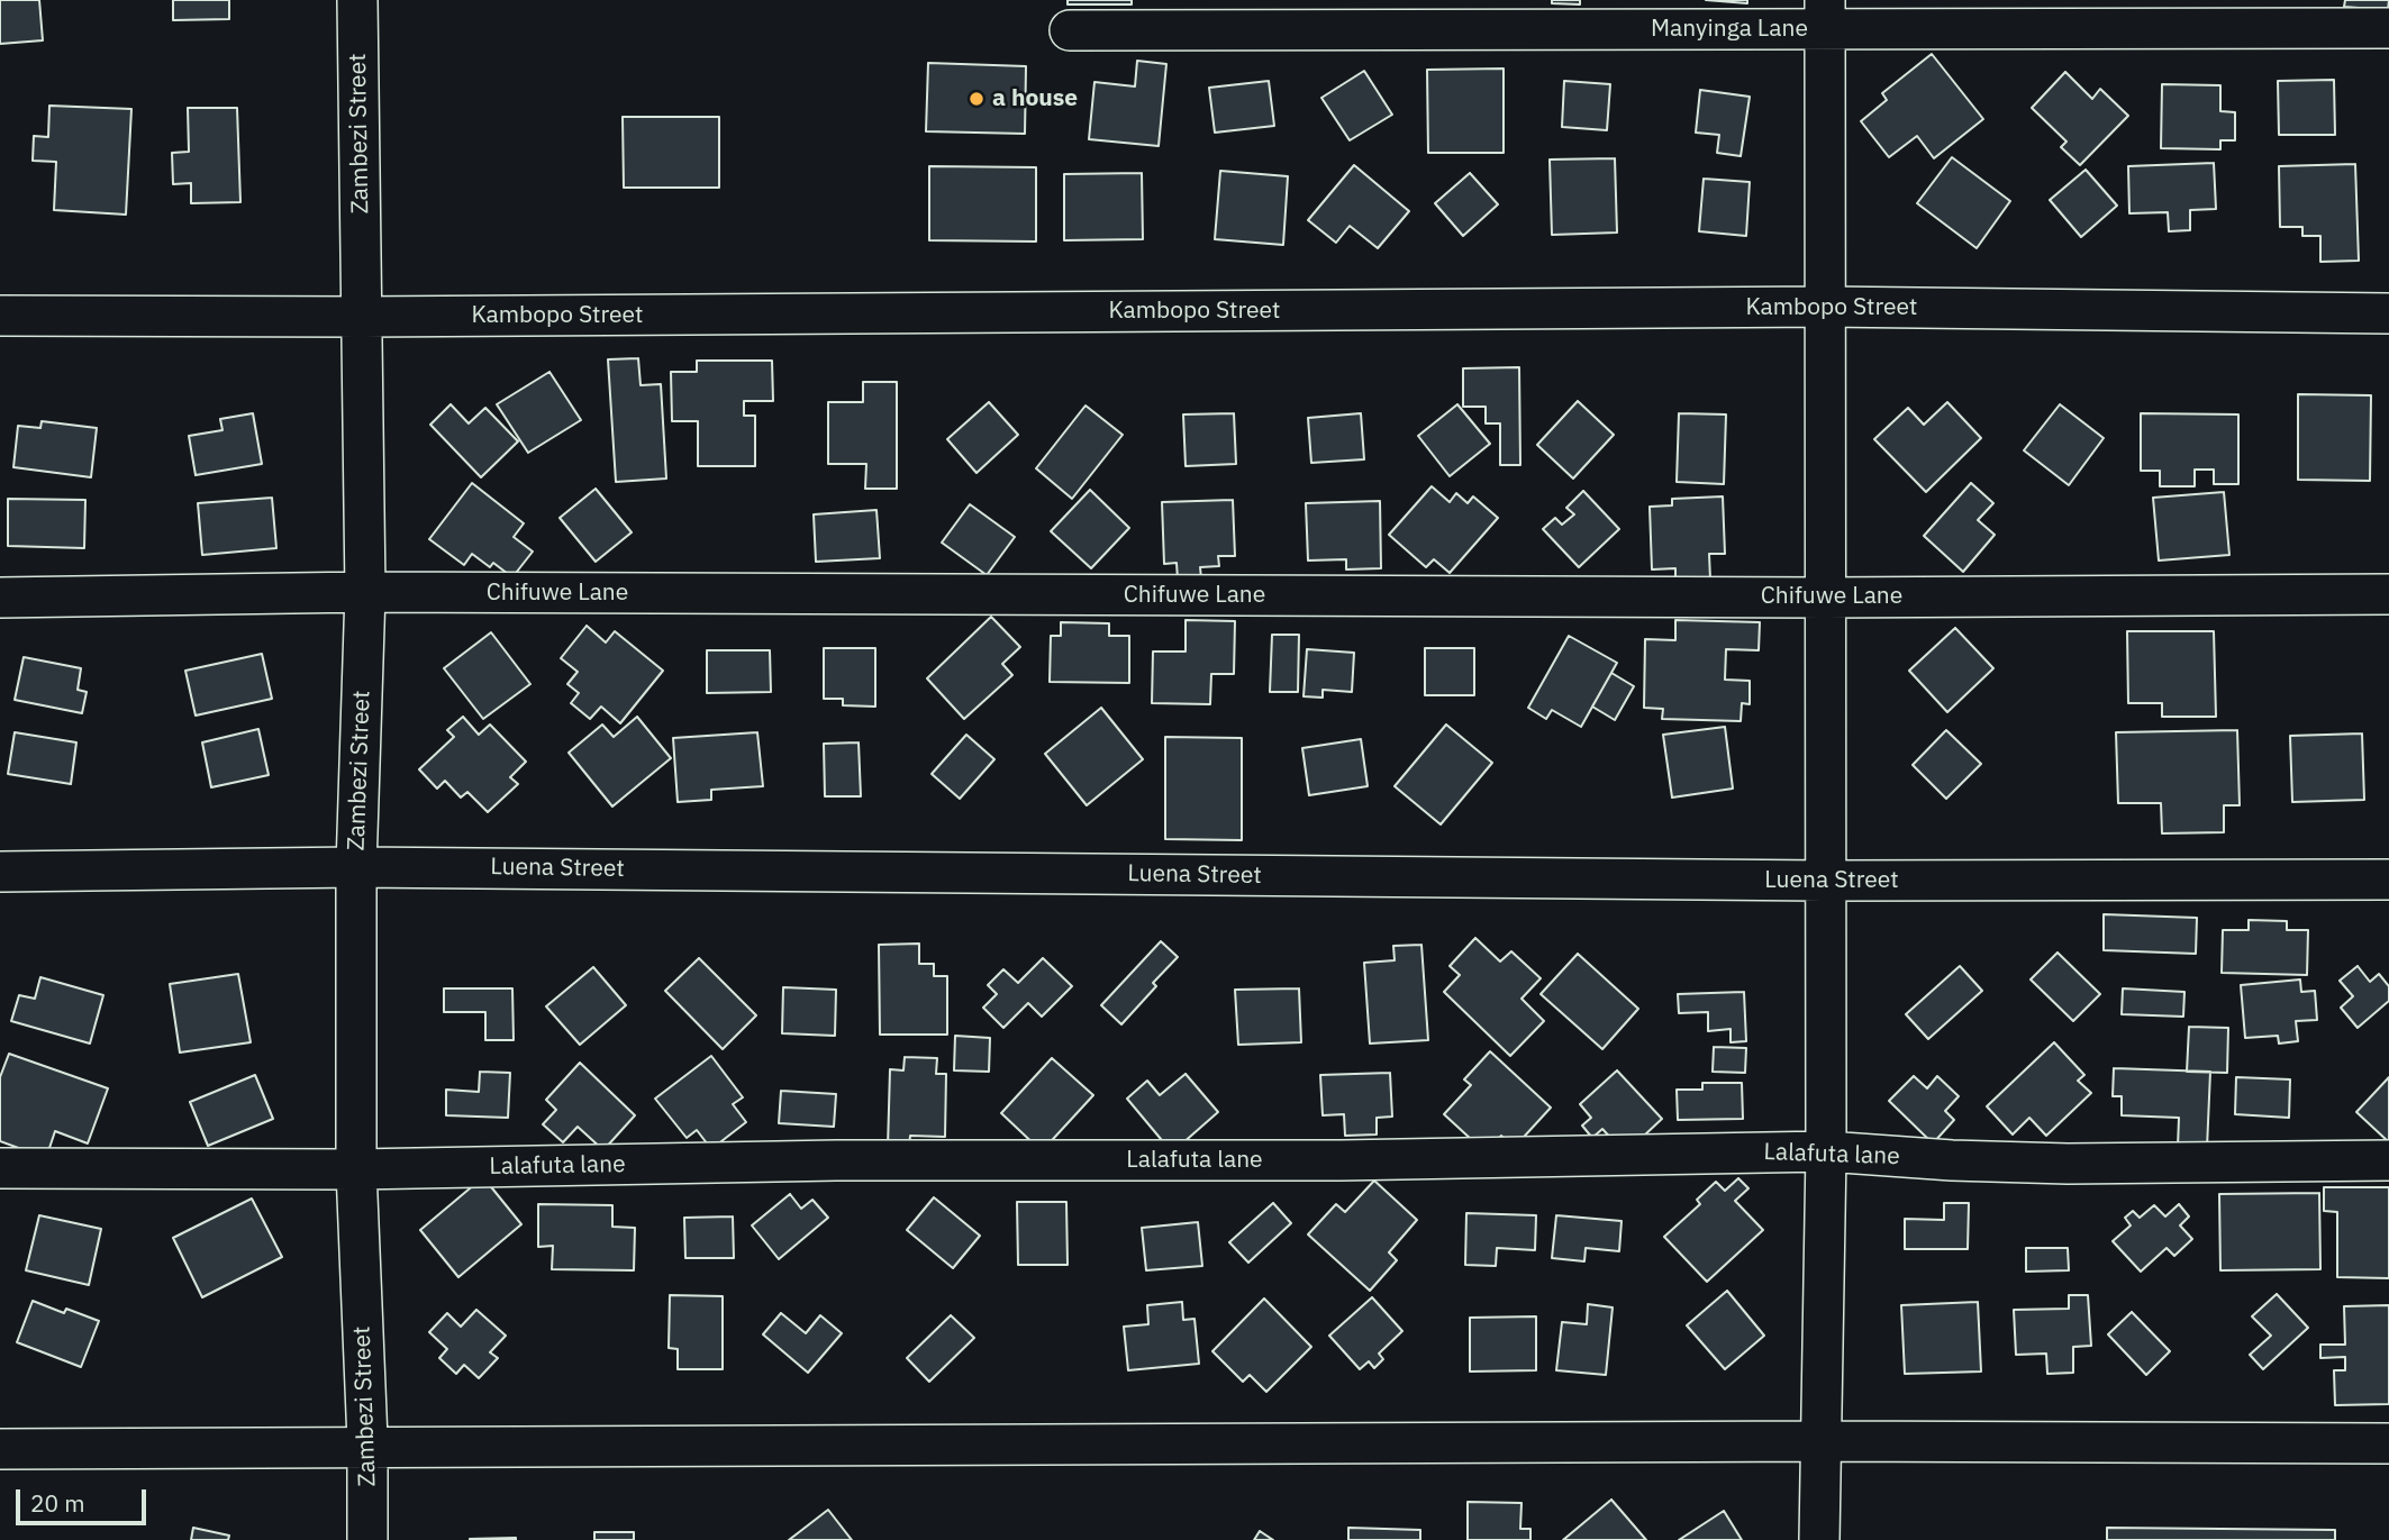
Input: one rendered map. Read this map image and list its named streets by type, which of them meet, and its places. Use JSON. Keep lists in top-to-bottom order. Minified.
{"streets":{"street":["Manyinga Lane","Zambezi Street","Kambopo Street","Chifuwe Lane","Luena Street","Lalafuta lane"]},"crossings":[["Zambezi Street","Kambopo Street"],["Zambezi Street","Chifuwe Lane"],["Zambezi Street","Luena Street"],["Zambezi Street","Lalafuta lane"]],"places":["a house"],"scale_bar":"20 m"}
